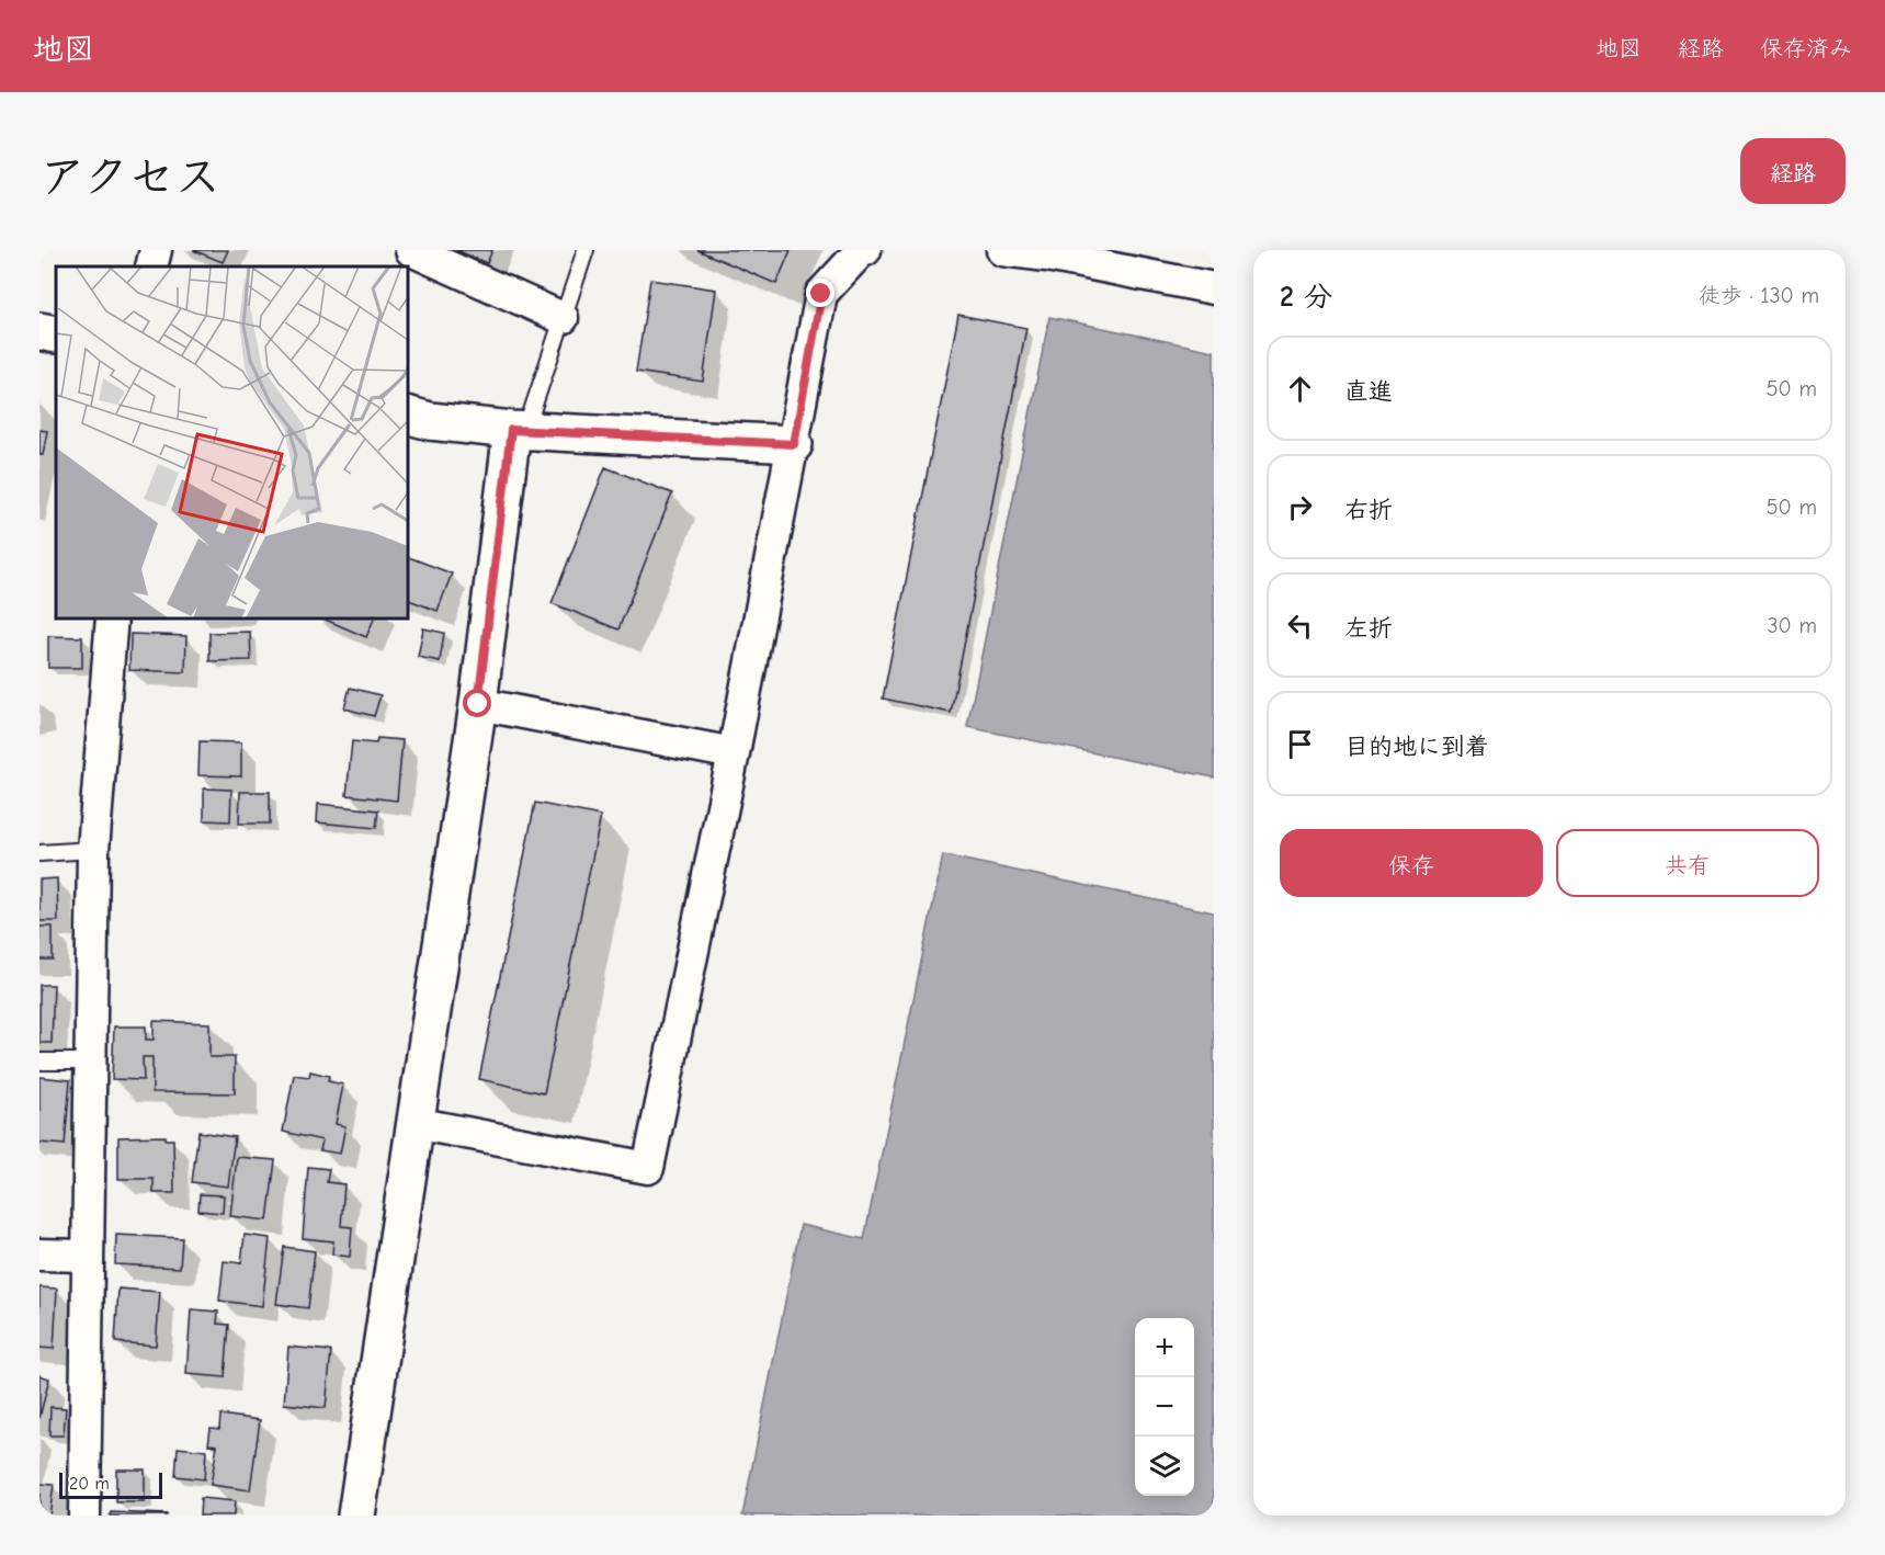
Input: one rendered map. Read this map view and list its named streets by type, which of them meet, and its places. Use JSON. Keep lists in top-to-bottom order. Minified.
{"scale_bar":"20 m","page":{"header":"地図","nav":["地図","経路","保存済み"],"title":"アクセス","buttons":["経路",["保存","共有"]],"heading":["2 分","徒歩 · 130 m"],"list":[["直進","50 m"],["右折","50 m"],["左折","30 m"],"目的地に到着"],"map_buttons":["+","−"],"scale":"20 m"}}
